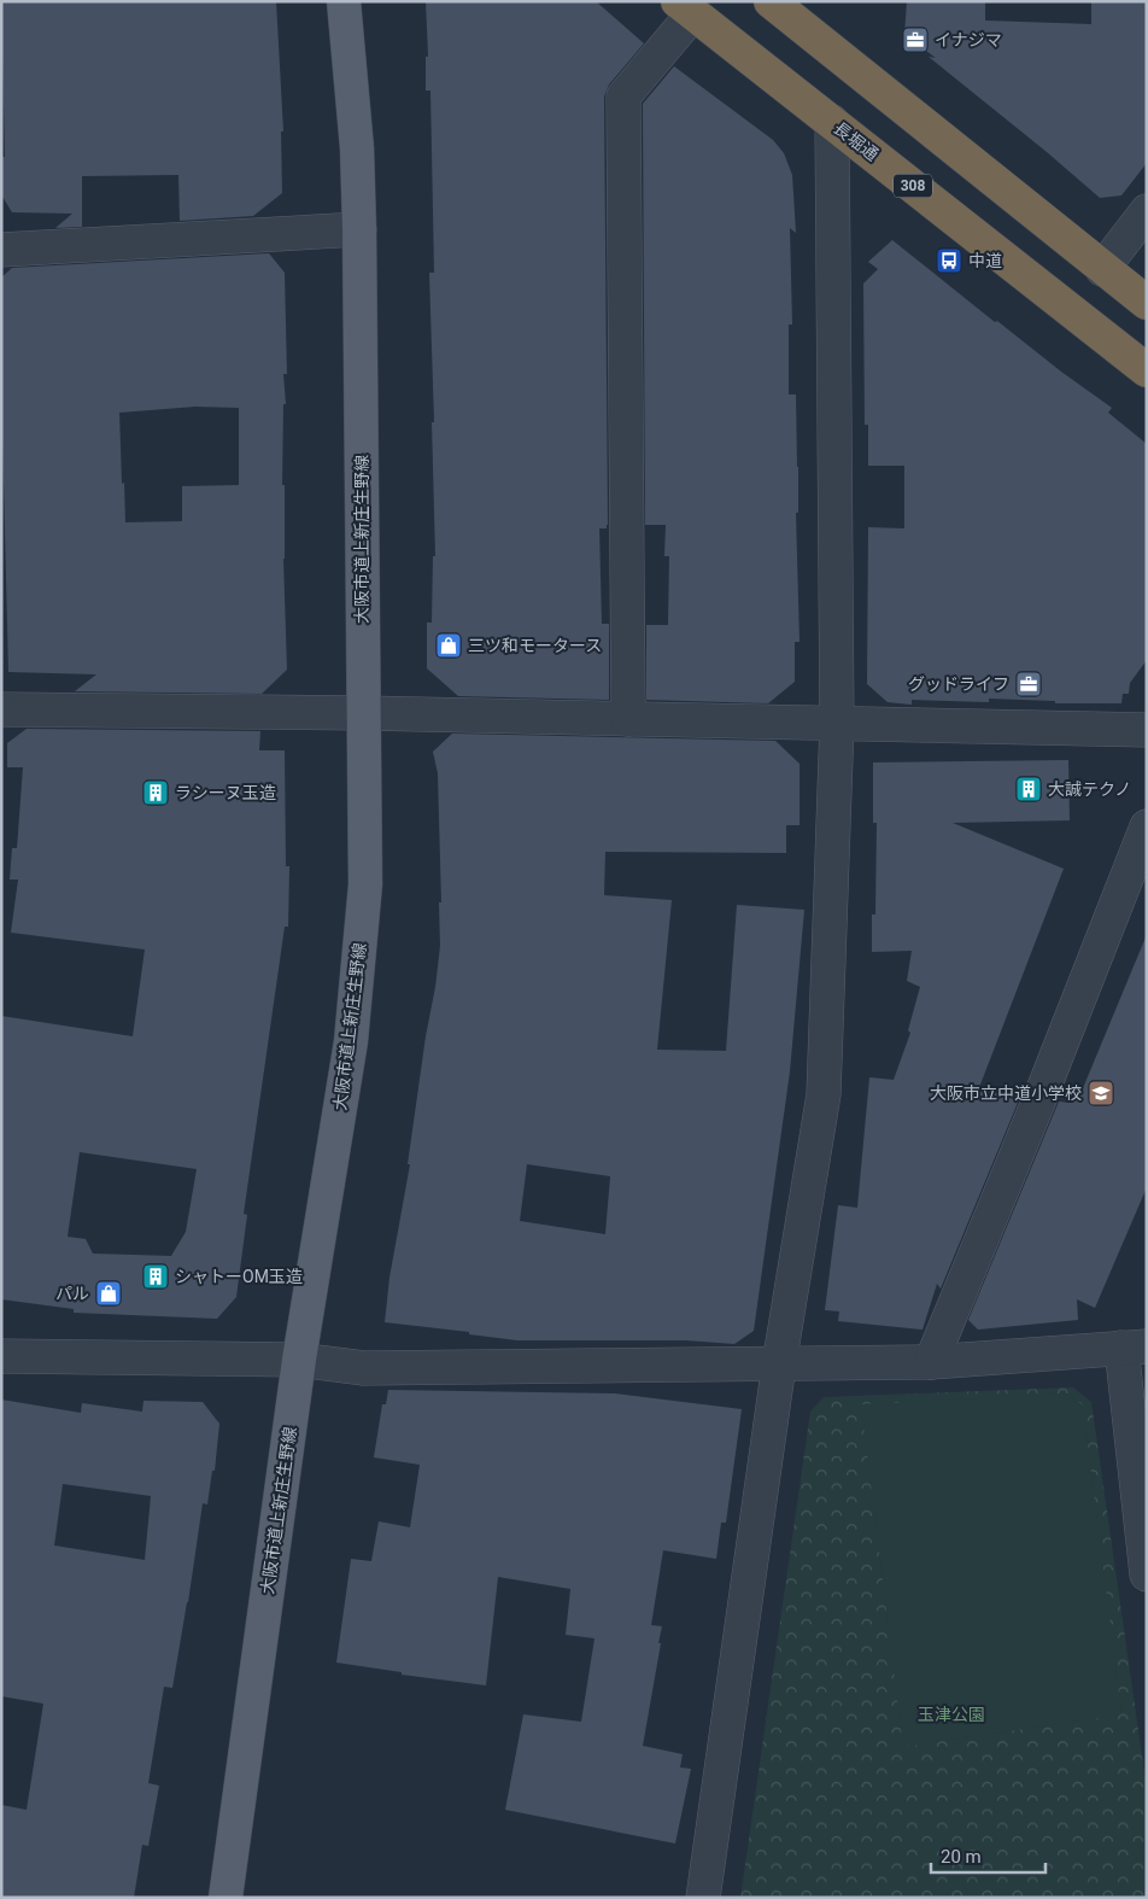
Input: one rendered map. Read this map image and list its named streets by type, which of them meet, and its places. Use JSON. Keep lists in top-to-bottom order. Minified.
{"streets":{"highway":["長堀通","308"],"main road":["大阪市道上新庄生野線"]},"parks":["玉津公園"],"places":{"office":["イナジマ","グッドライフ"],"bus stop":["中道"],"shop":["三ツ和モータース","パル"],"building":["大誠テクノ","ラシーヌ玉造","シャトーOM玉造"],"school or university":["大阪市立中道小学校"]},"scale_bar":"20 m"}
